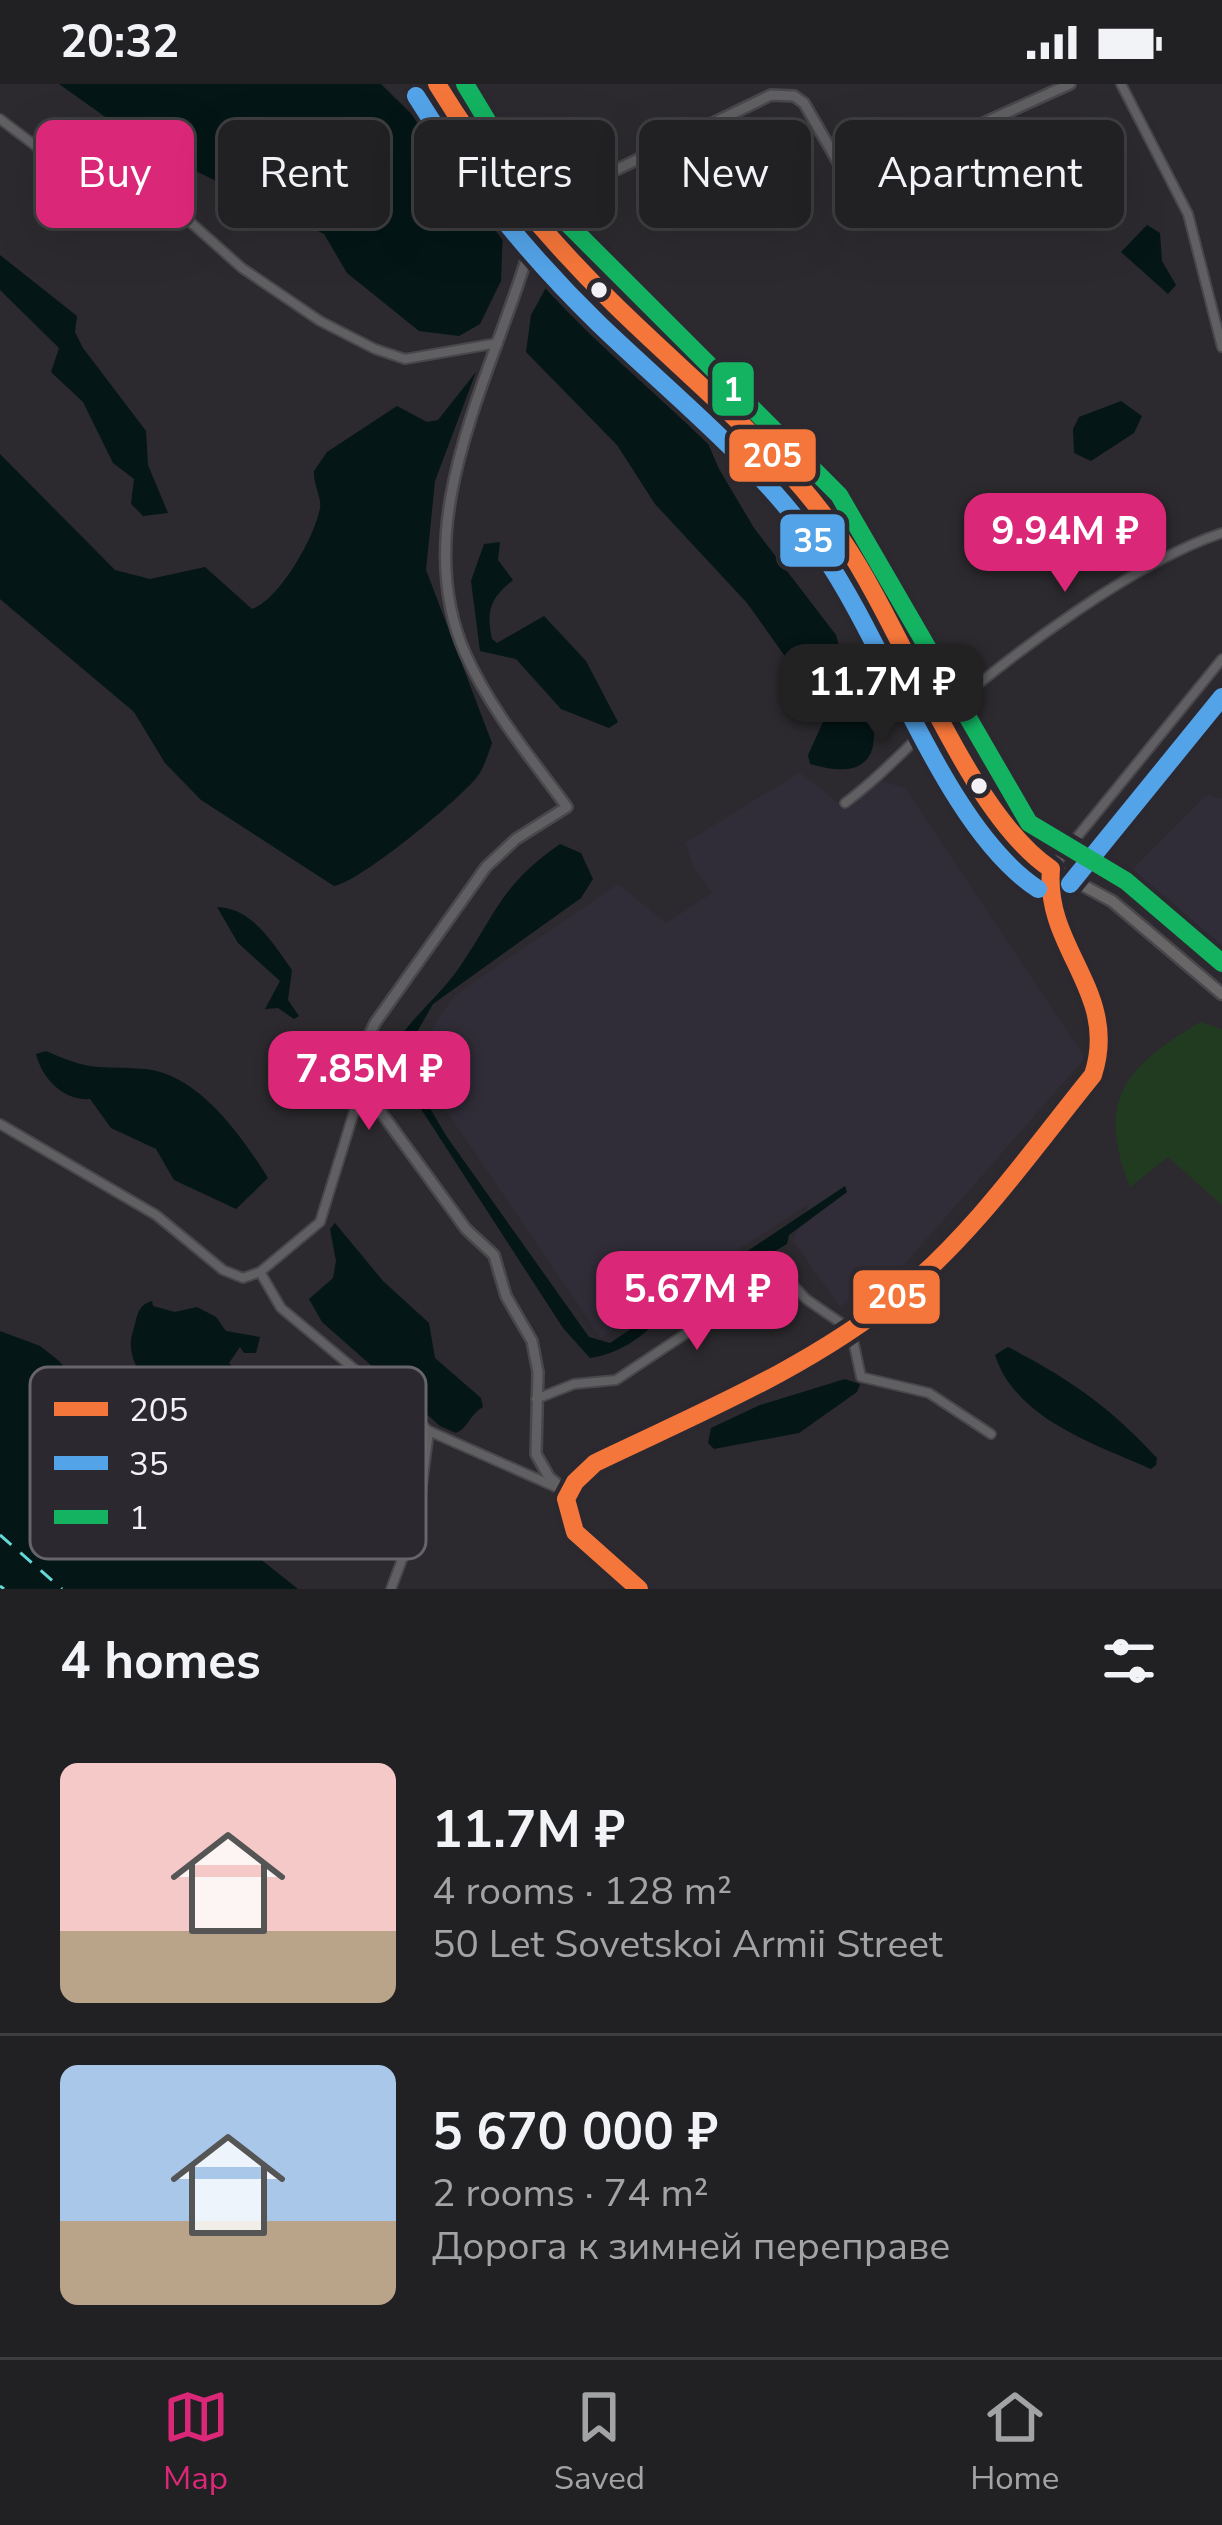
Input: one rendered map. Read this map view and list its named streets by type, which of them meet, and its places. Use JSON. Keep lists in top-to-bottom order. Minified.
{"lines":["transit line 205","transit line 1","transit line 35"],"legend":["205","35","1"],"page":{"status":"20:32","chip":["Buy","Rent","Filters","New","Apartment"],"price":["9.94M ₽","11.7M ₽","7.85M ₽","5.67M ₽"],"heading":"4 homes","list":[{"name":"11.7M ₽","note":"4 rooms · 128 m² · 50 Let Sovetskoi Armii Street"},{"name":"5 670 000 ₽","note":"2 rooms · 74 m² · Дорога к зимней переправе"}],"tabs":["Map","Saved","Home"]}}
